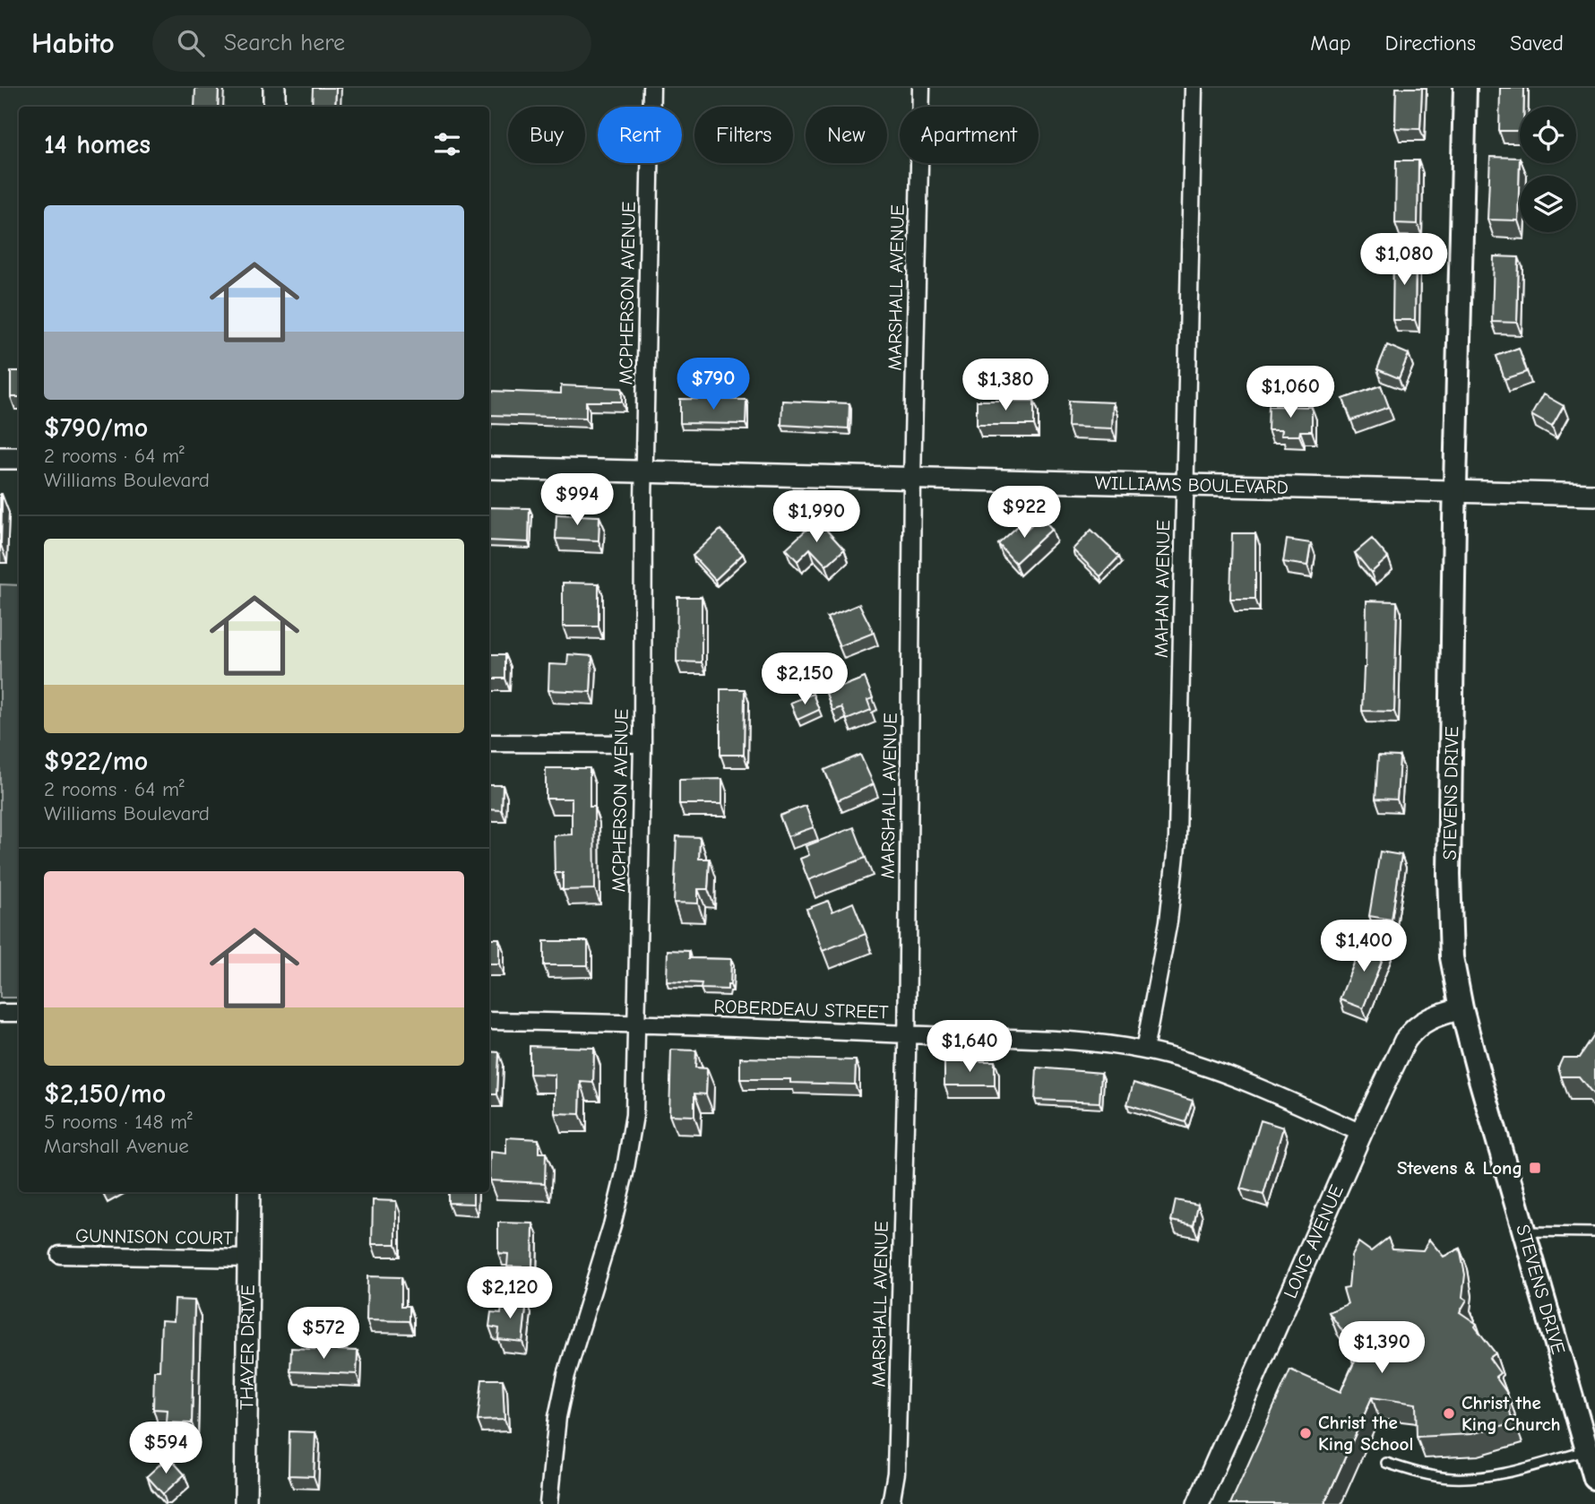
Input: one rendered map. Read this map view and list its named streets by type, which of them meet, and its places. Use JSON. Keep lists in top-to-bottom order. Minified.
{"streets":{"main road":["STEVENS DRIVE"],"street":["MARSHALL AVENUE","MCPHERSON AVENUE","WILLIAMS BOULEVARD","MAHAN AVENUE","ROBERDEAU STREET","GUNNISON COURT","LONG AVENUE","THAYER DRIVE"]},"crossings":[["MARSHALL AVENUE","WILLIAMS BOULEVARD"],["MARSHALL AVENUE","ROBERDEAU STREET"],["MCPHERSON AVENUE","WILLIAMS BOULEVARD"],["MCPHERSON AVENUE","ROBERDEAU STREET"],["WILLIAMS BOULEVARD","MAHAN AVENUE"],["WILLIAMS BOULEVARD","STEVENS DRIVE"],["MAHAN AVENUE","ROBERDEAU STREET"],["STEVENS DRIVE","LONG AVENUE"],["ROBERDEAU STREET","LONG AVENUE"],["GUNNISON COURT","THAYER DRIVE"]],"places":{"transit":["Stevens & Long"],"other":["Christ the King Church","Christ the King School"]},"page":{"header":"Habito","search":"Search here","nav":["Map","Directions","Saved"],"chip":["Buy","Rent","Filters","New","Apartment"],"heading":"14 homes","list":[{"name":"$790/mo","note":"2 rooms · 64 m² · Williams Boulevard"},{"name":"$922/mo","note":"2 rooms · 64 m² · Williams Boulevard"},{"name":"$2,150/mo","note":"5 rooms · 148 m² · Marshall Avenue"}],"price":["$1,080","$790","$1,380","$1,060","$994","$922","$1,990","$2,150","$1,400","$1,640","$2,120","$572","$1,390","$594"]}}
